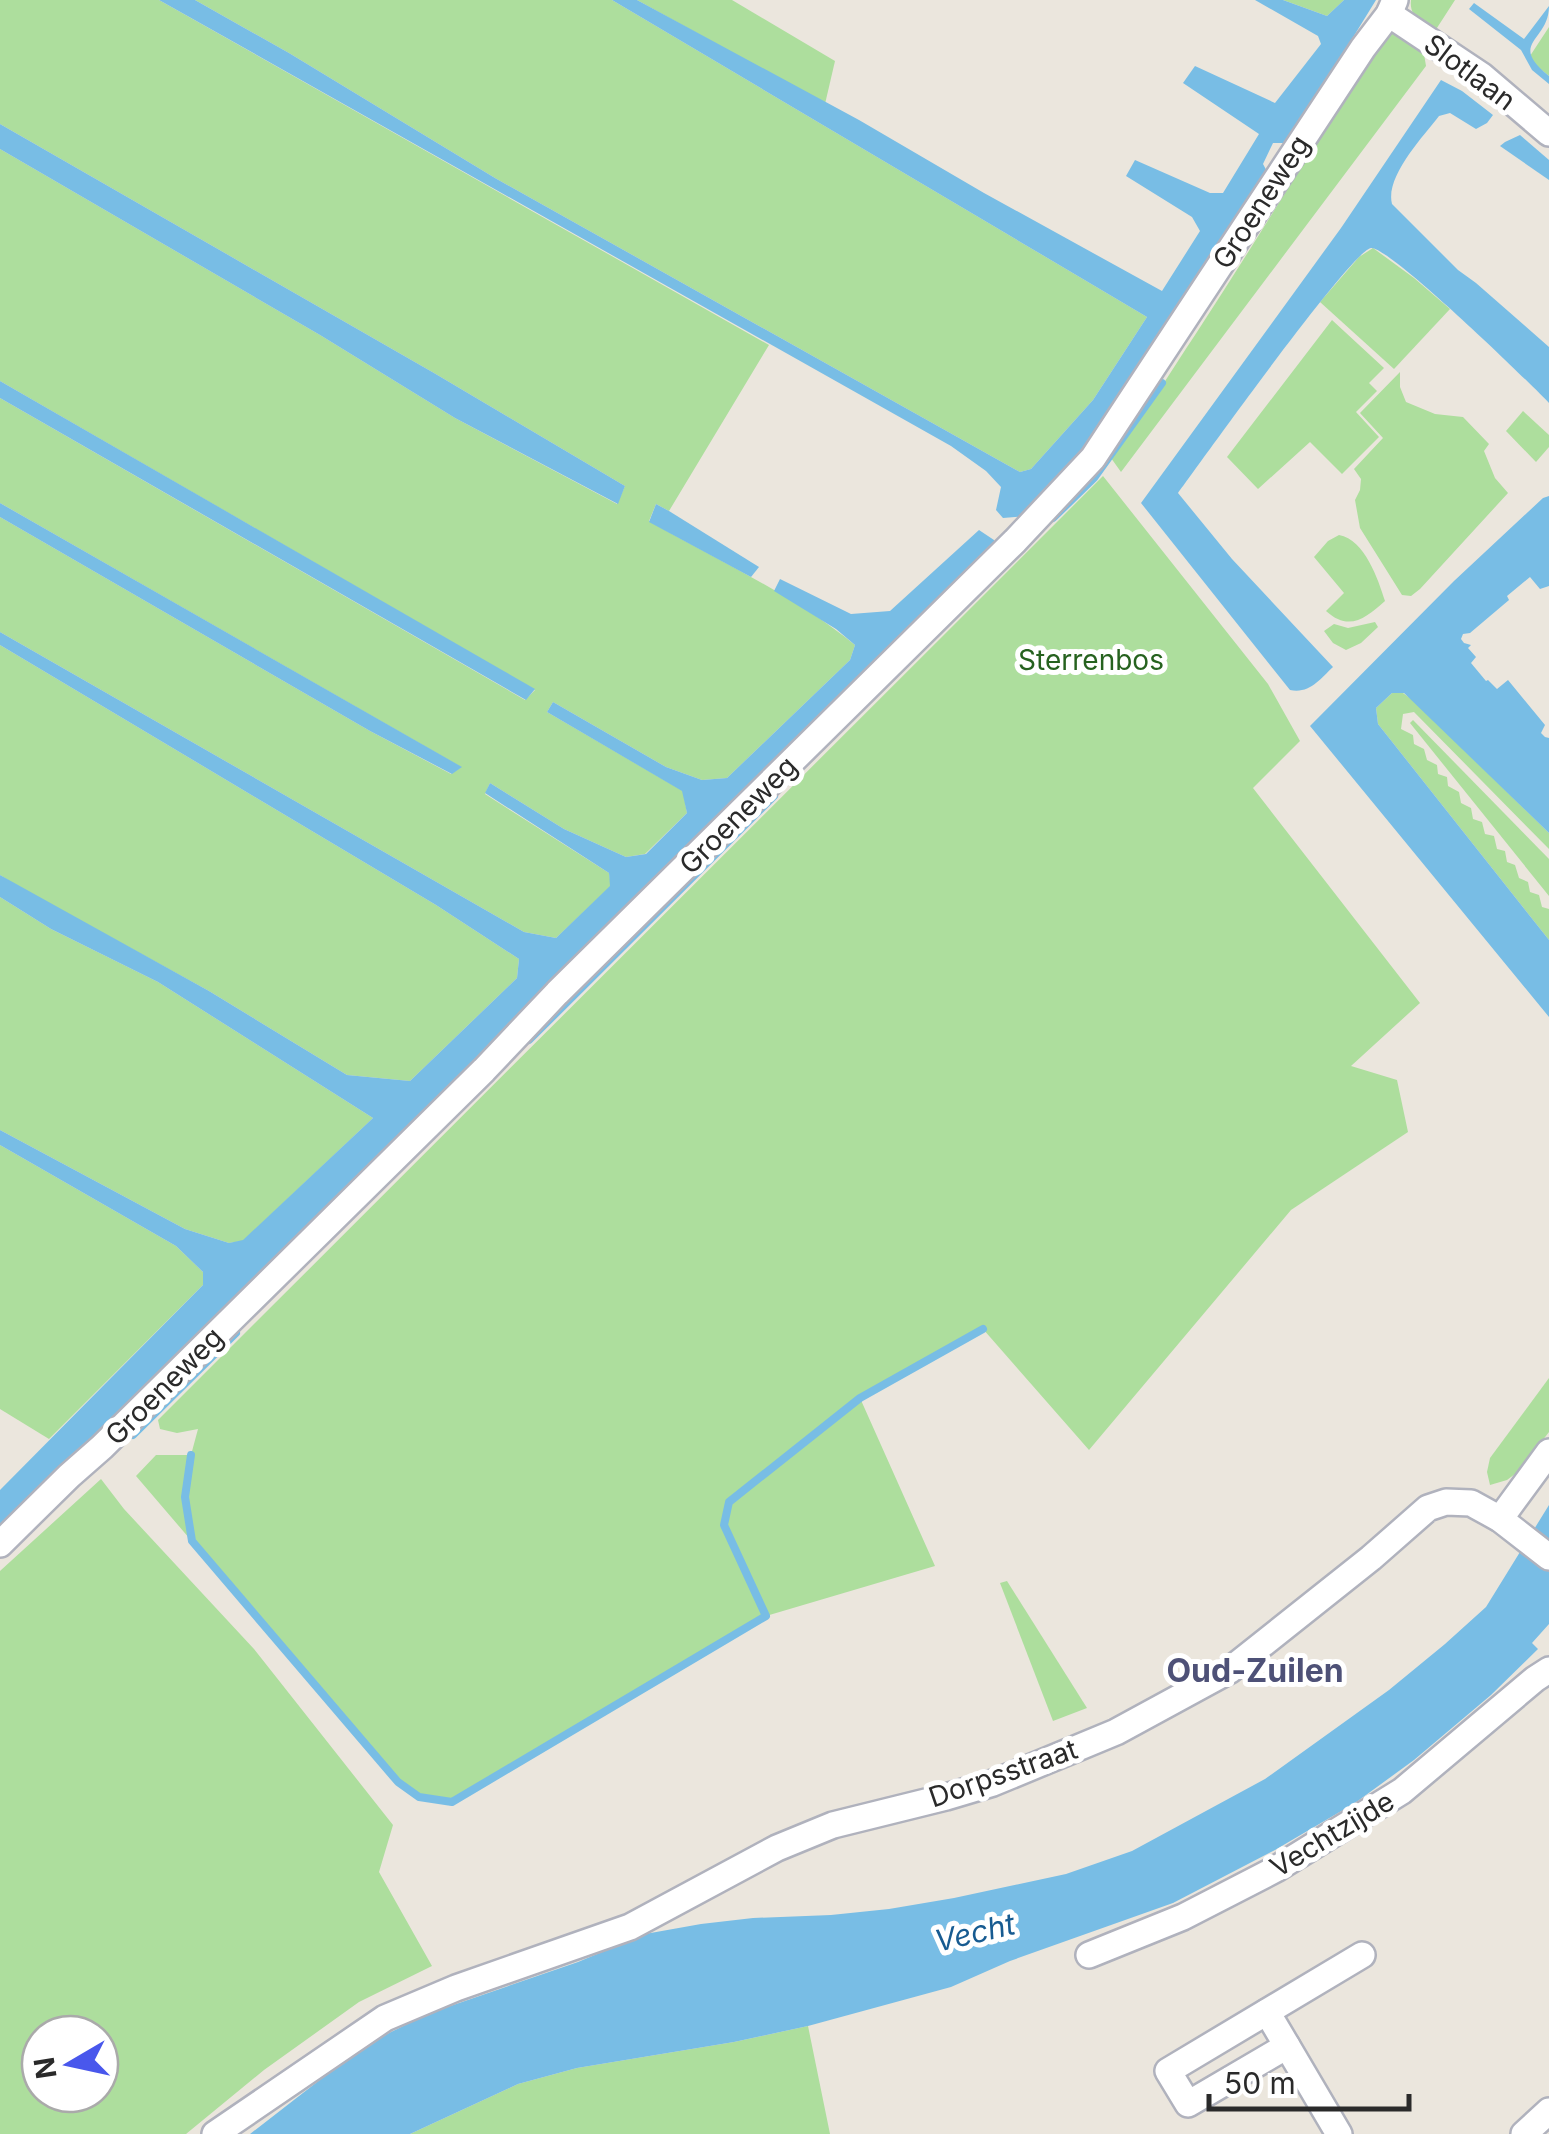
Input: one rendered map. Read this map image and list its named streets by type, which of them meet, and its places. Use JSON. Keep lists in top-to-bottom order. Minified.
{"streets":{"street":["Slotlaan","Groeneweg","Dorpsstraat","Vechtzijde"]},"crossings":[["Slotlaan","Groeneweg"]],"districts":["Oud-Zuilen"],"water":["Vecht"],"parks":["Sterrenbos"],"scale_bar":"50 m","north":"left"}
